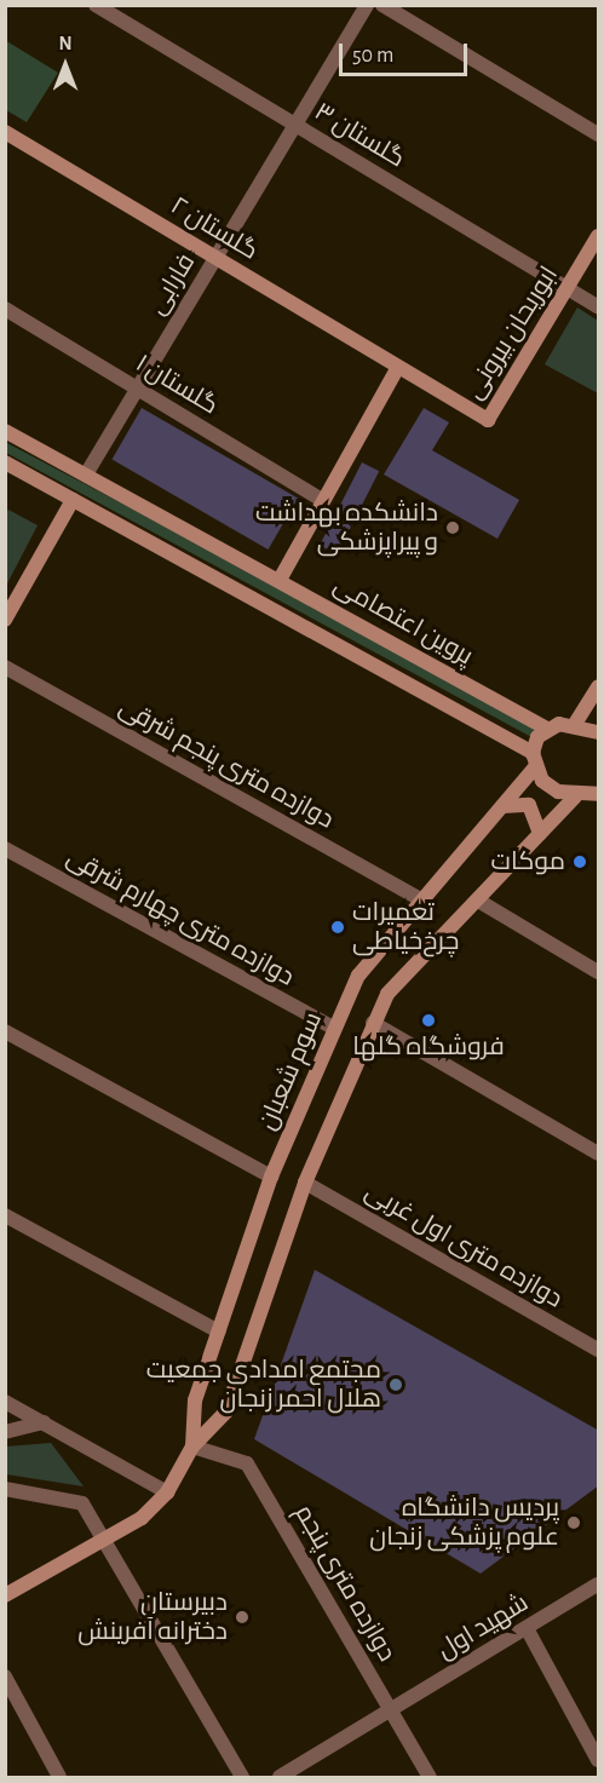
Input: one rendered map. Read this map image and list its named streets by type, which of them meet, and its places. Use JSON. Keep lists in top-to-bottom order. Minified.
{"streets":{"main road":["گلستان ۲","ابوریحان بیرونی","پروین اعتصامی","سوم شعبان"],"street":["گلستان ۳","فارابی","گلستان ۱","دوازده متری پنجم شرقی","دوازده متری چهارم شرقی","دوازده متری اول غربی","دوازده متری پنجم","شهید اول"]},"crossings":[["گلستان ۳","فارابی"],["گلستان ۳","ابوریحان بیرونی"],["گلستان ۲","فارابی"],["گلستان ۲","ابوریحان بیرونی"],["فارابی","گلستان ۱"],["فارابی","پروین اعتصامی"],["پروین اعتصامی","سوم شعبان"],["دوازده متری پنجم شرقی","سوم شعبان"],["دوازده متری چهارم شرقی","سوم شعبان"],["سوم شعبان","دوازده متری اول غربی"],["سوم شعبان","دوازده متری پنجم"],["دوازده متری پنجم","شهید اول"]],"places":["دانشکده بهداشت و پیراپزشکی","موکات","تعمیرات چرخ‌خیاطی","فروشگاه گلها","مجتمع امدادی جمعیت هلال احمر زنجان","پردیس دانشگاه علوم پزشکى زنجان","دبیرستان دخترانه آفرینش"],"scale_bar":"50 m","north":"top"}
